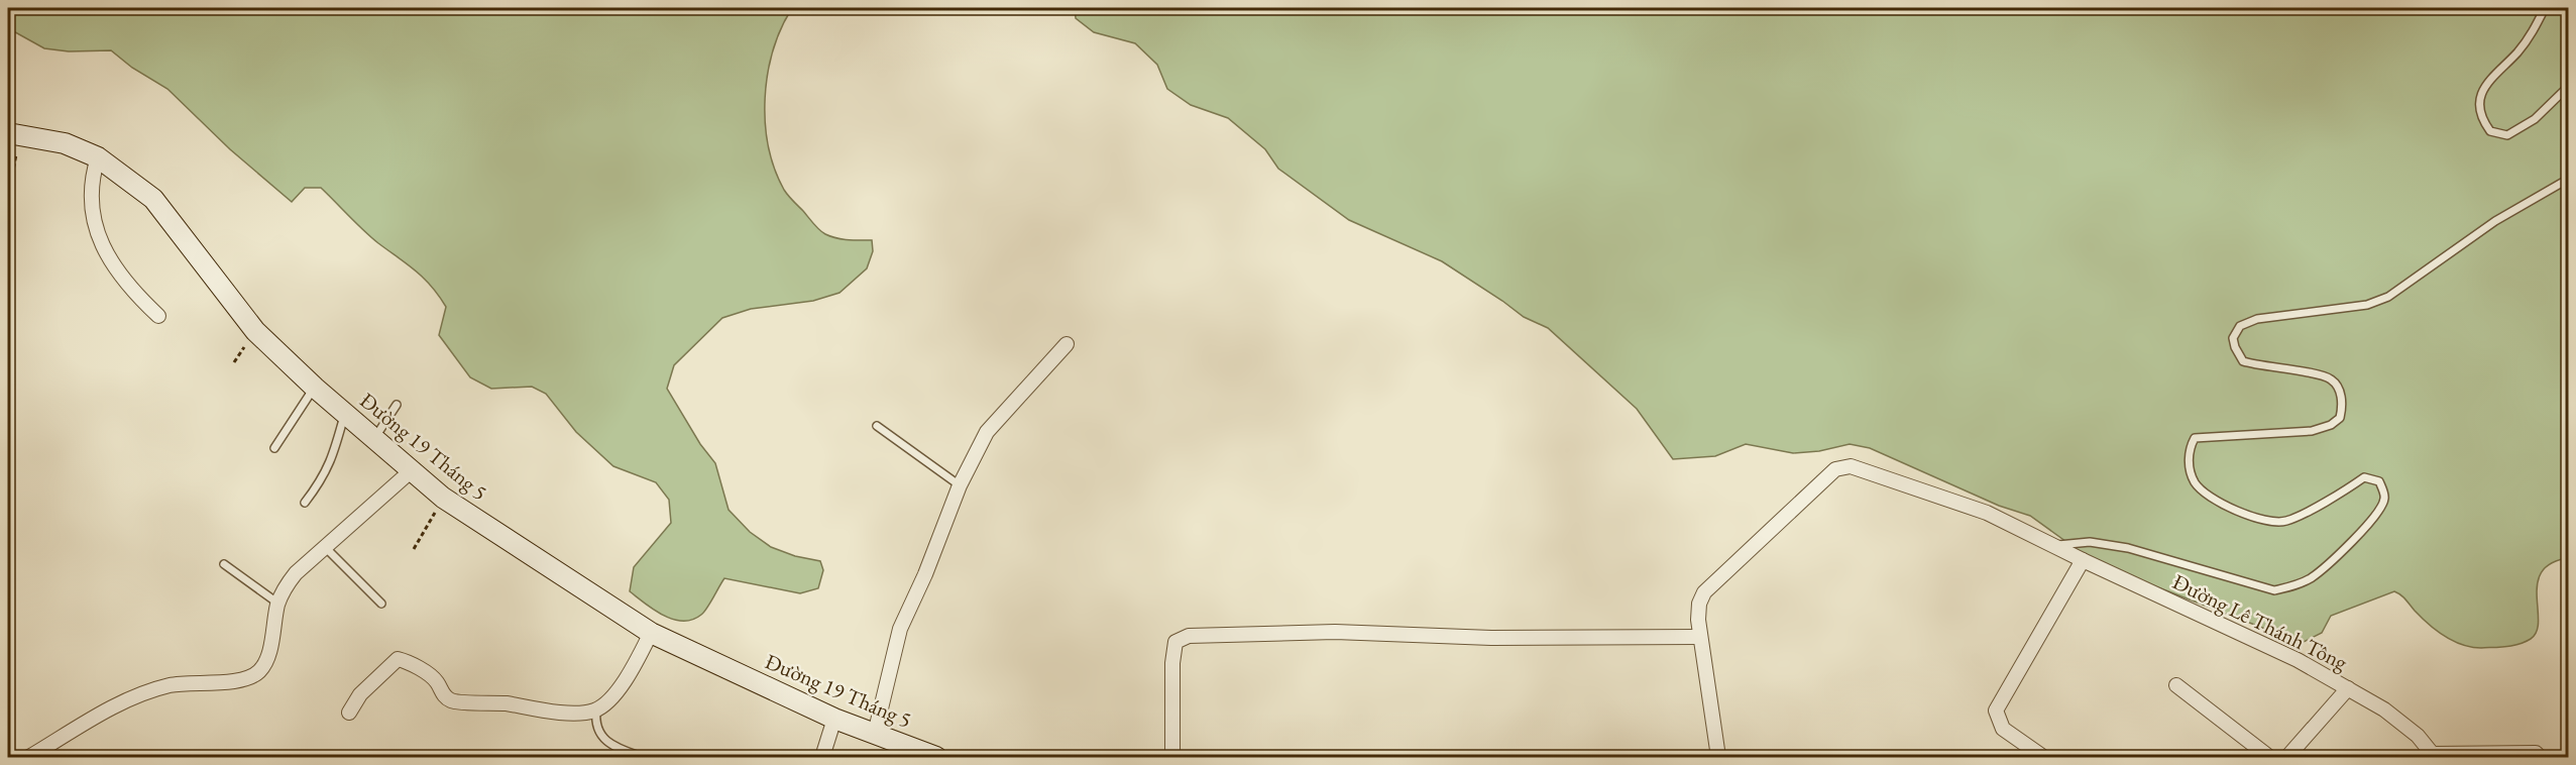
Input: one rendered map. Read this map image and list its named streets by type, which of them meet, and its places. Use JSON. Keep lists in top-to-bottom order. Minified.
{"streets":{"street":["Đường 19 Tháng 5","Đường Lê Thánh Tông"]}}
